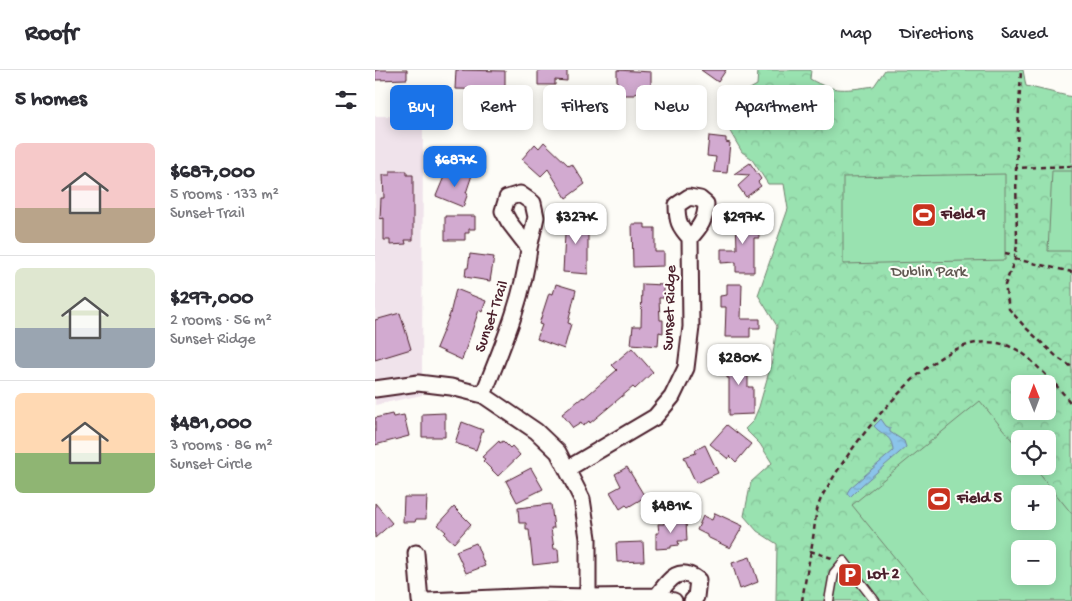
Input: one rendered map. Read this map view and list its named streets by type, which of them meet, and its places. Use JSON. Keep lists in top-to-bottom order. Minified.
{"streets":{"street":["Sunset Ridge","Sunset Trail"]},"parks":["Dublin Park"],"places":{"sports":["Field 9","Field 5"],"parking":["Lot 2"]},"north":"top","page":{"header":"Roofr","nav":["Map","Directions","Saved"],"heading":"5 homes","chip":["Buy","Rent","Filters","New","Apartment"],"list":[{"name":"$687,000","note":"5 rooms · 133 m² · Sunset Trail"},{"name":"$297,000","note":"2 rooms · 56 m² · Sunset Ridge"},{"name":"$481,000","note":"3 rooms · 86 m² · Sunset Circle"}],"price":["$687K","$327K","$297K","$280K","$481K"],"map_buttons":["+","−"]}}
